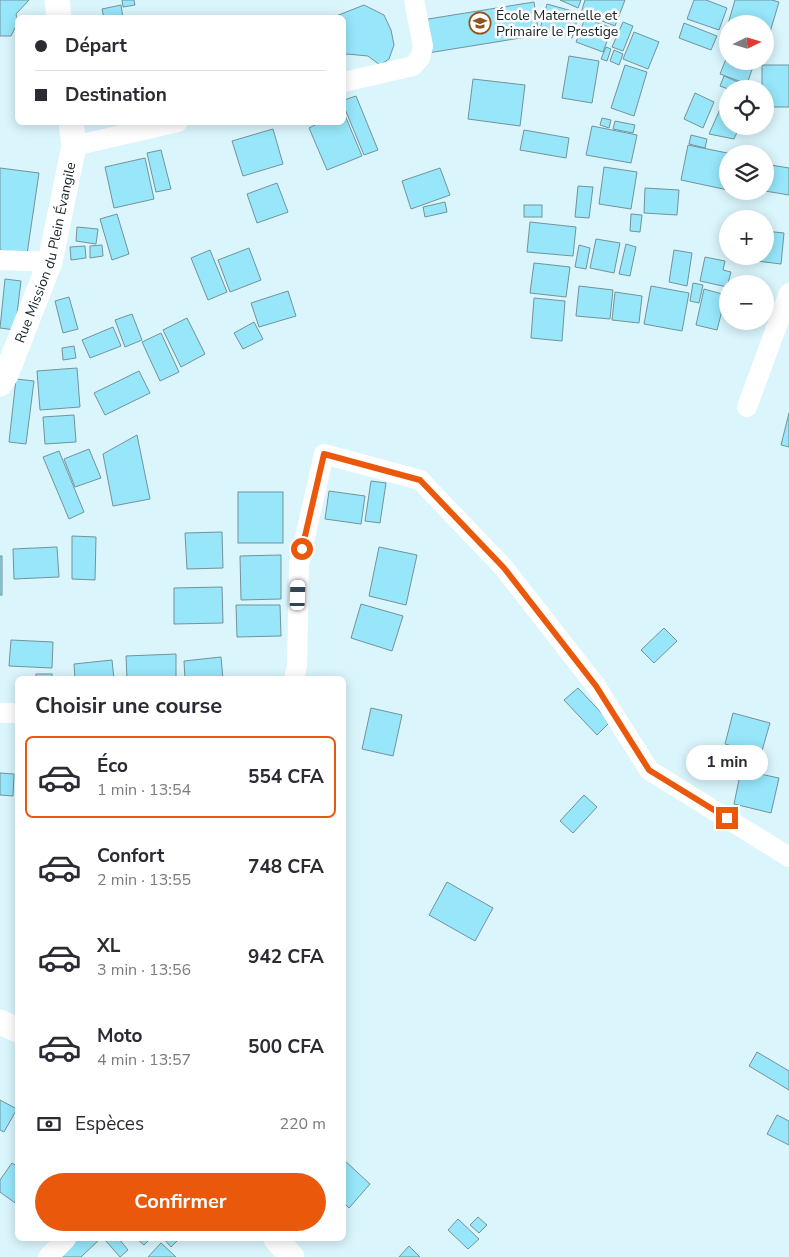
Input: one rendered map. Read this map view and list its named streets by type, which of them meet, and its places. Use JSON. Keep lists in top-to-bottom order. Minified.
{"streets":{"street":["Rue Mission du Plein Évangile"]},"places":{"school or university":["École Maternelle et Primaire le Prestige"]},"north":"right","page":{"map_buttons":["+","−"],"banner":["Départ","Destination"],"heading":"Choisir une course","list":[{"name":"Éco","note":"1 min · 13:54","value":"554 CFA"},{"name":"Confort","note":"2 min · 13:55","value":"748 CFA"},{"name":"XL","note":"3 min · 13:56","value":"942 CFA"},{"name":"Moto","note":"4 min · 13:57","value":"500 CFA"}],"bubble":"1 min","pay":["Espèces","220 m"],"buttons":"Confirmer"}}
